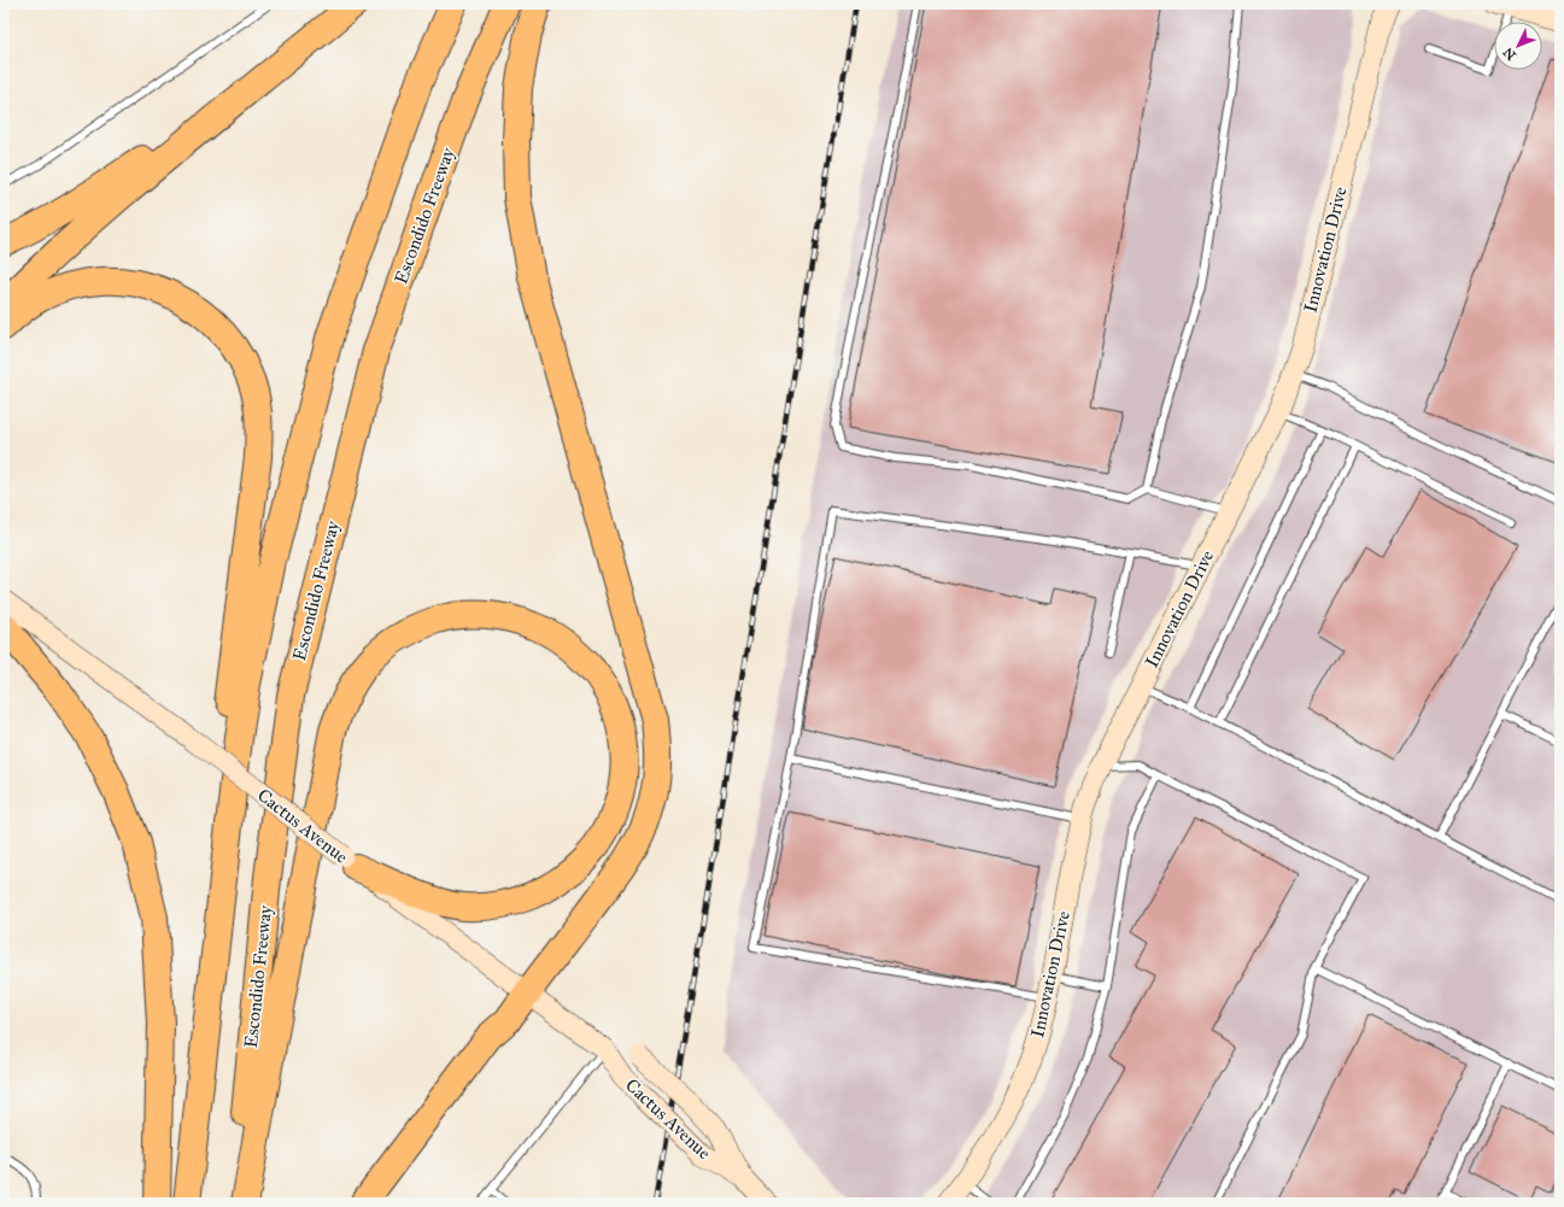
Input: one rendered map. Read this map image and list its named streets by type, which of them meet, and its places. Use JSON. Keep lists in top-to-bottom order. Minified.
{"streets":{"highway":["Escondido Freeway"],"street":["Innovation Drive","Cactus Avenue"]},"north":"bottom left"}
